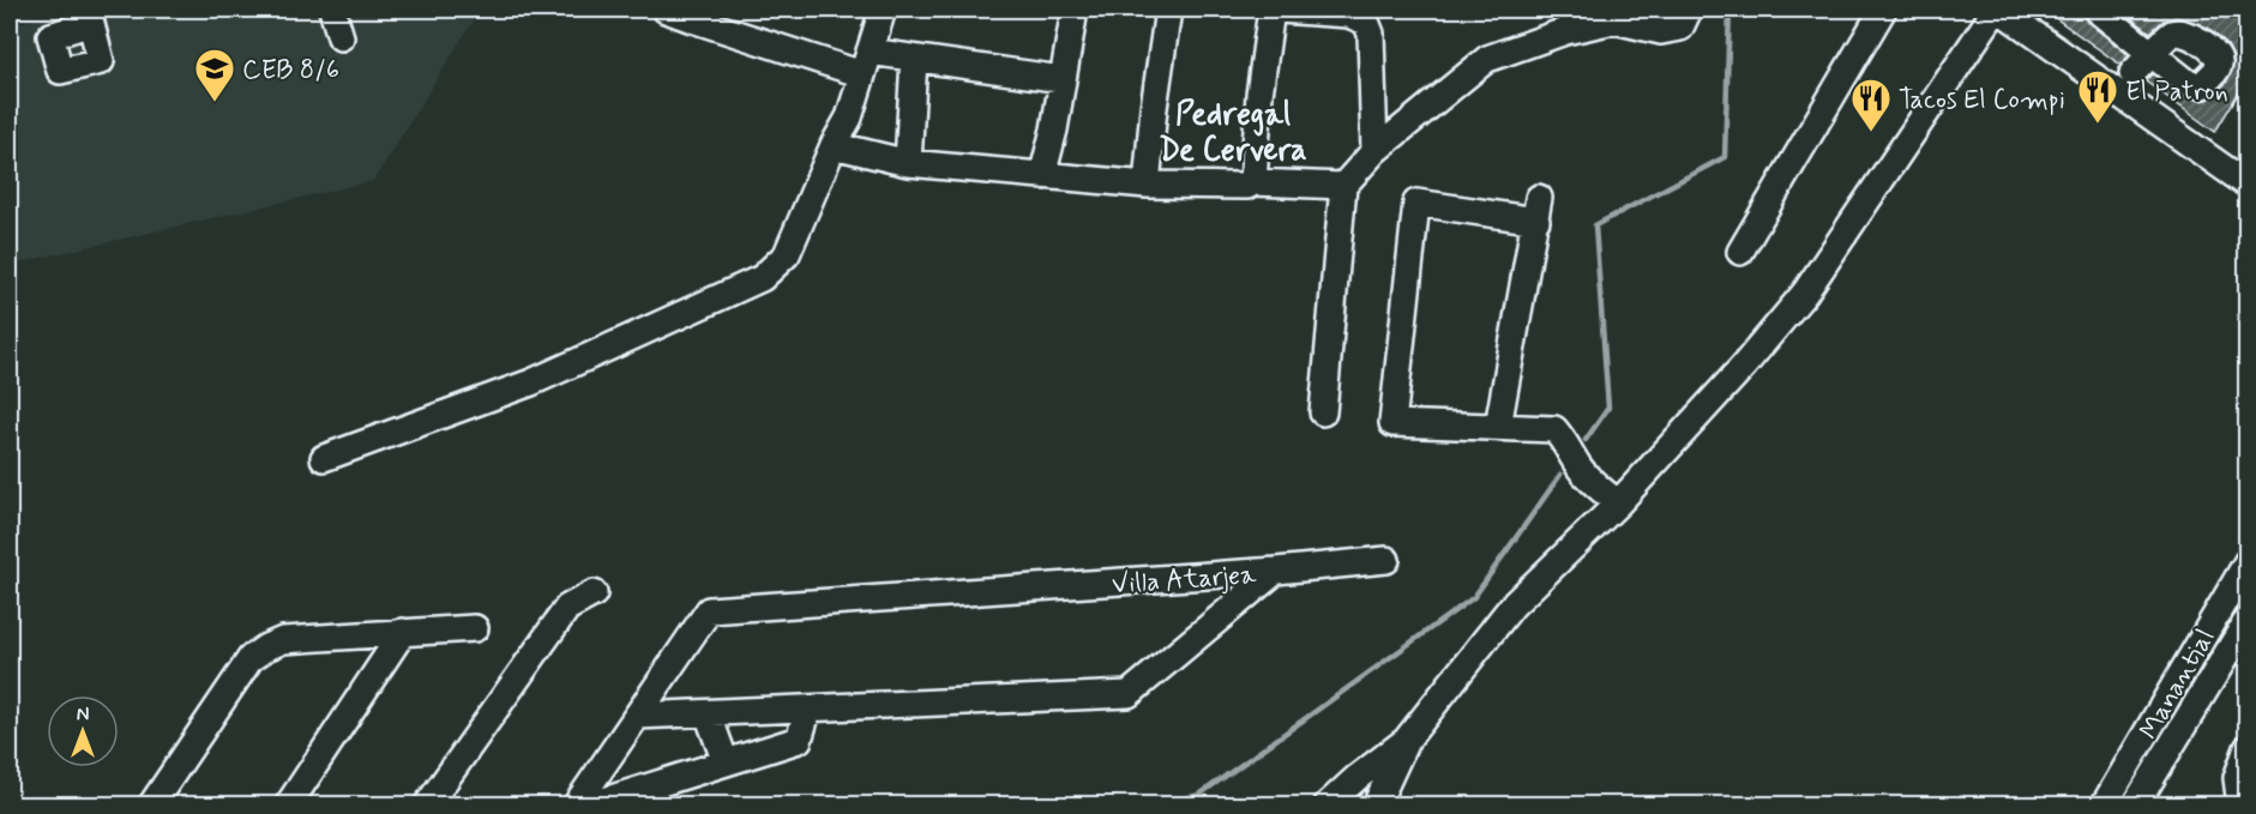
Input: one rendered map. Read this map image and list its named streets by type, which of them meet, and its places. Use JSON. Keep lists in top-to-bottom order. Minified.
{"streets":{"street":["Villa Atarjea","Manantial"]},"districts":["Pedregal De Cervera"],"places":{"school or university":["CEB 8/6"],"restaurant":["El Patron","Tacos El Compi"]},"north":"top"}
